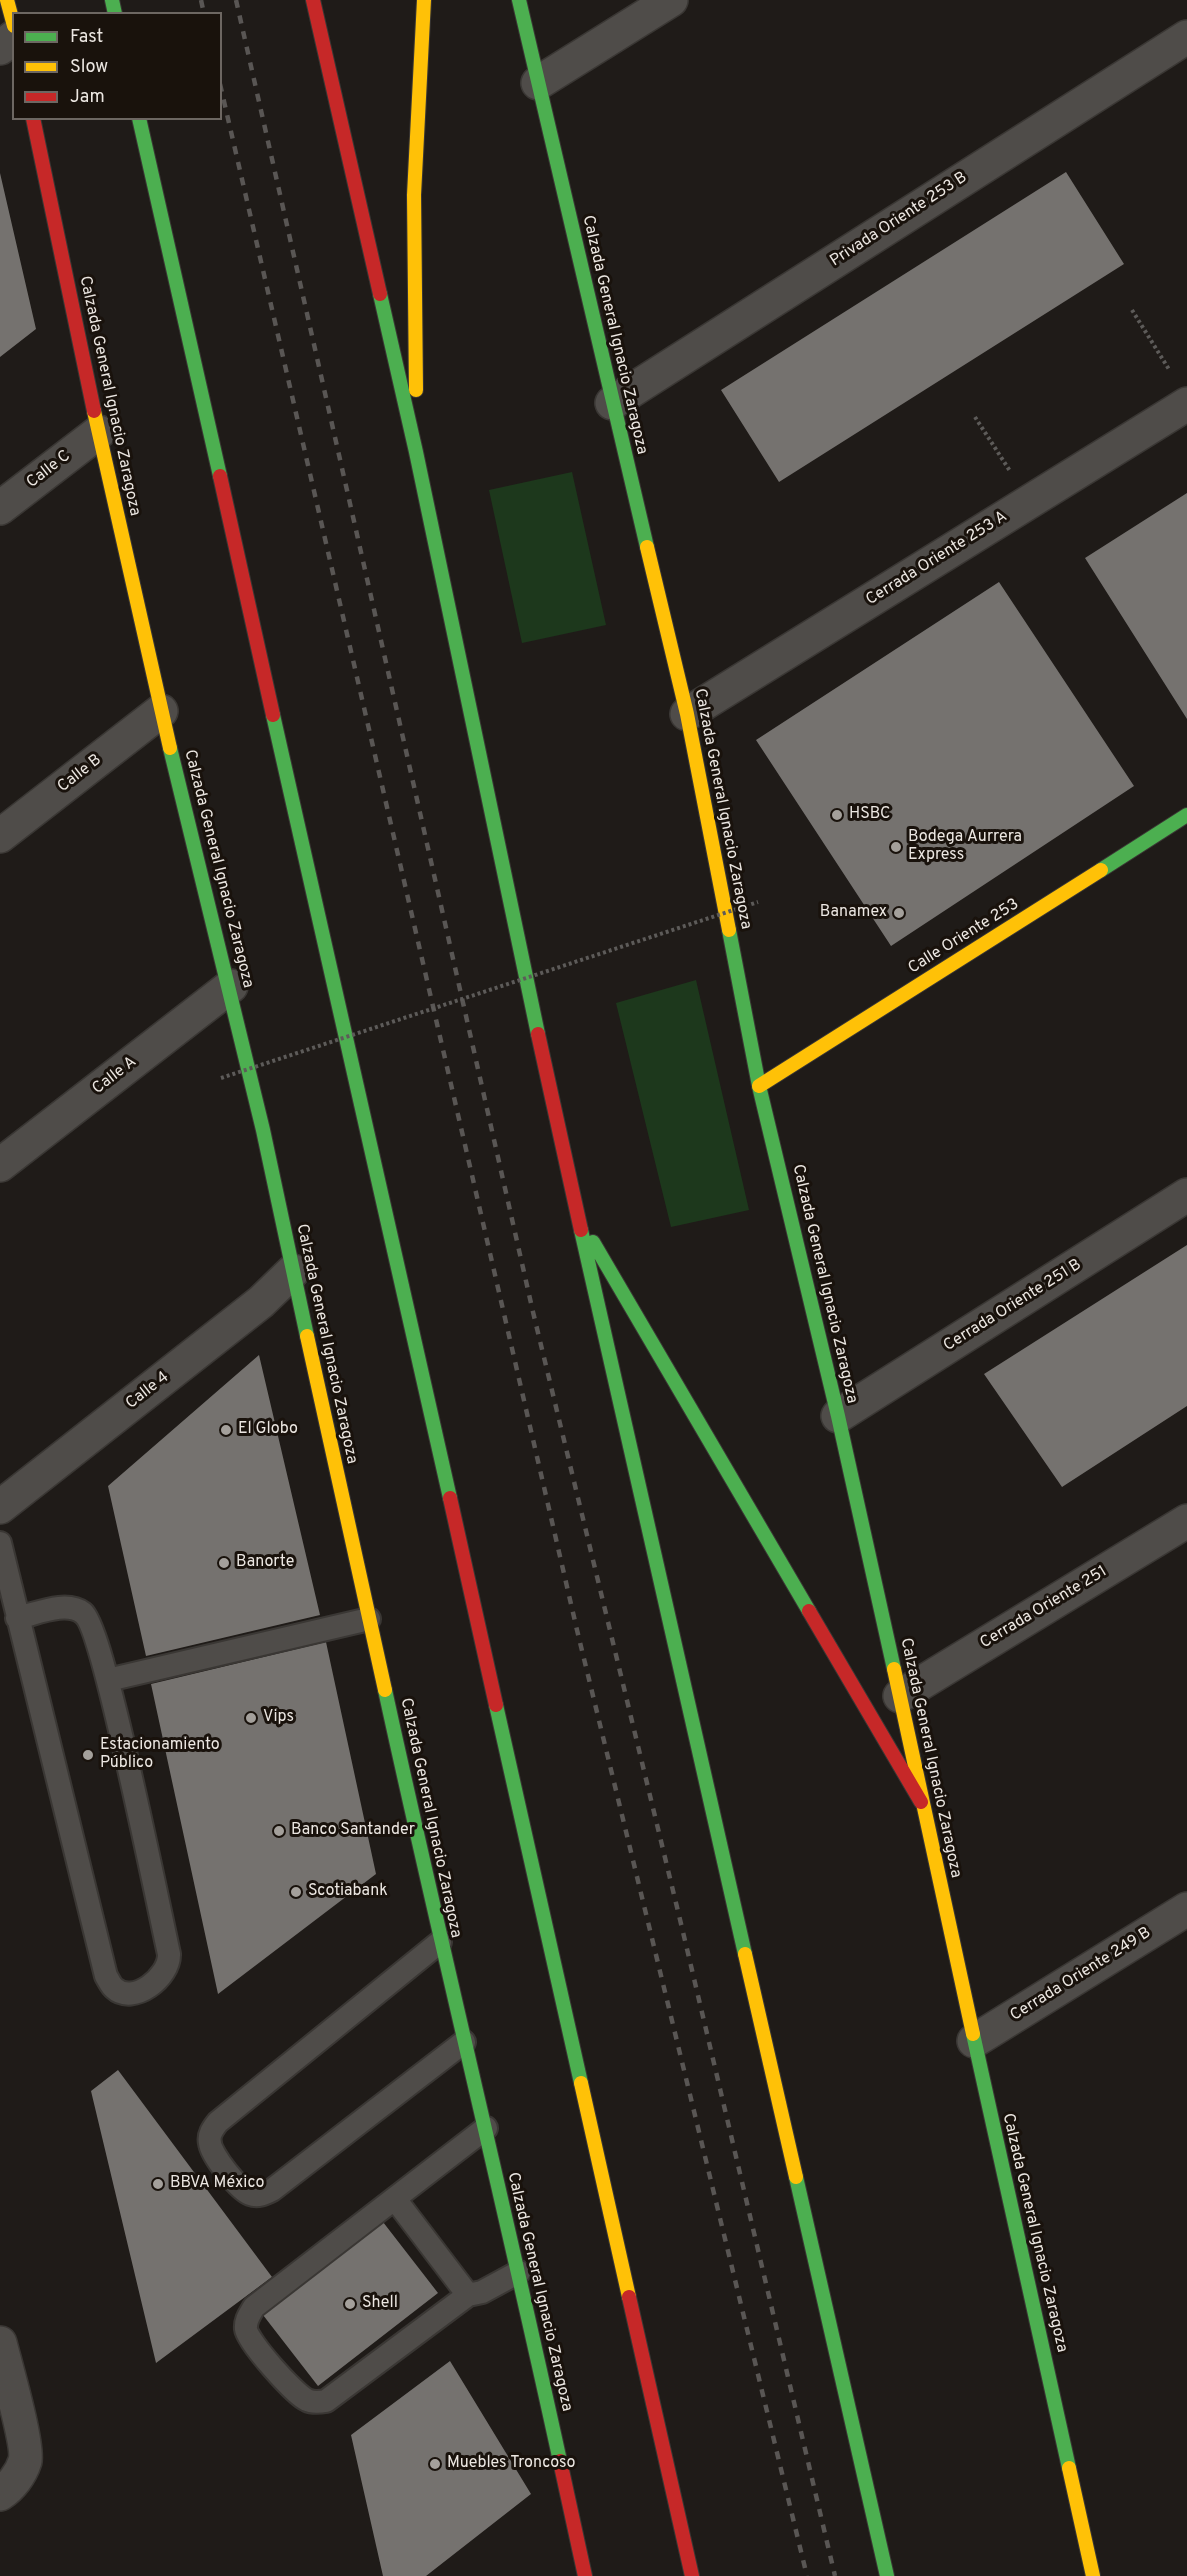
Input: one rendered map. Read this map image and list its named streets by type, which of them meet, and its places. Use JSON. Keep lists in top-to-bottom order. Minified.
{"streets":{"main road":["Calzada General Ignacio Zaragoza","Calle Oriente 253"],"street":["Privada Oriente 253 B","Calle C","Cerrada Oriente 253 A","Calle B","Calle A","Cerrada Oriente 251 B","Calle 4","Cerrada Oriente 251","Cerrada Oriente 249 B"]},"crossings":[["Privada Oriente 253 B","Calzada General Ignacio Zaragoza"],["Calzada General Ignacio Zaragoza","Calle C"],["Calzada General Ignacio Zaragoza","Cerrada Oriente 253 A"],["Calzada General Ignacio Zaragoza","Calle B"],["Calzada General Ignacio Zaragoza","Calle Oriente 253"],["Calzada General Ignacio Zaragoza","Calle A"],["Calzada General Ignacio Zaragoza","Cerrada Oriente 251 B"],["Calzada General Ignacio Zaragoza","Calle 4"],["Calzada General Ignacio Zaragoza","Cerrada Oriente 251"],["Calzada General Ignacio Zaragoza","Cerrada Oriente 249 B"]],"places":["HSBC","Bodega Aurrera Express","Banamex","El Globo","Banorte","Vips","Estacionamiento Público","Banco Santander","Scotiabank","BBVA México","Shell","Muebles Troncoso"],"legend":["Fast","Slow","Jam"]}
